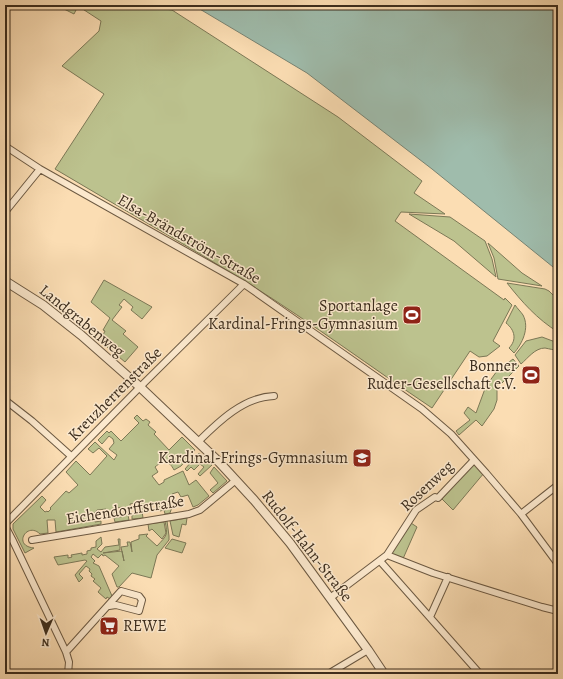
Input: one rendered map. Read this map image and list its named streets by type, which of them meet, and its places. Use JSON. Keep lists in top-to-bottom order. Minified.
{"streets":{"street":["Elsa-Brändström-Straße","Landgrabenweg","Kreuzherrenstraße","Rosenweg","Eichendorffstraße","Rudolf-Hahn-Straße"]},"crossings":[["Elsa-Brändström-Straße","Kreuzherrenstraße"],["Elsa-Brändström-Straße","Rosenweg"],["Landgrabenweg","Kreuzherrenstraße"],["Landgrabenweg","Rudolf-Hahn-Straße"],["Kreuzherrenstraße","Rudolf-Hahn-Straße"],["Rosenweg","Rudolf-Hahn-Straße"],["Eichendorffstraße","Rudolf-Hahn-Straße"]],"places":{"sports":["Sportanlage Kardinal-Frings-Gymnasium","Bonner Ruder-Gesellschaft e.V."],"school or university":["Kardinal-Frings-Gymnasium"],"supermarket":["REWE"]},"north":"bottom"}
